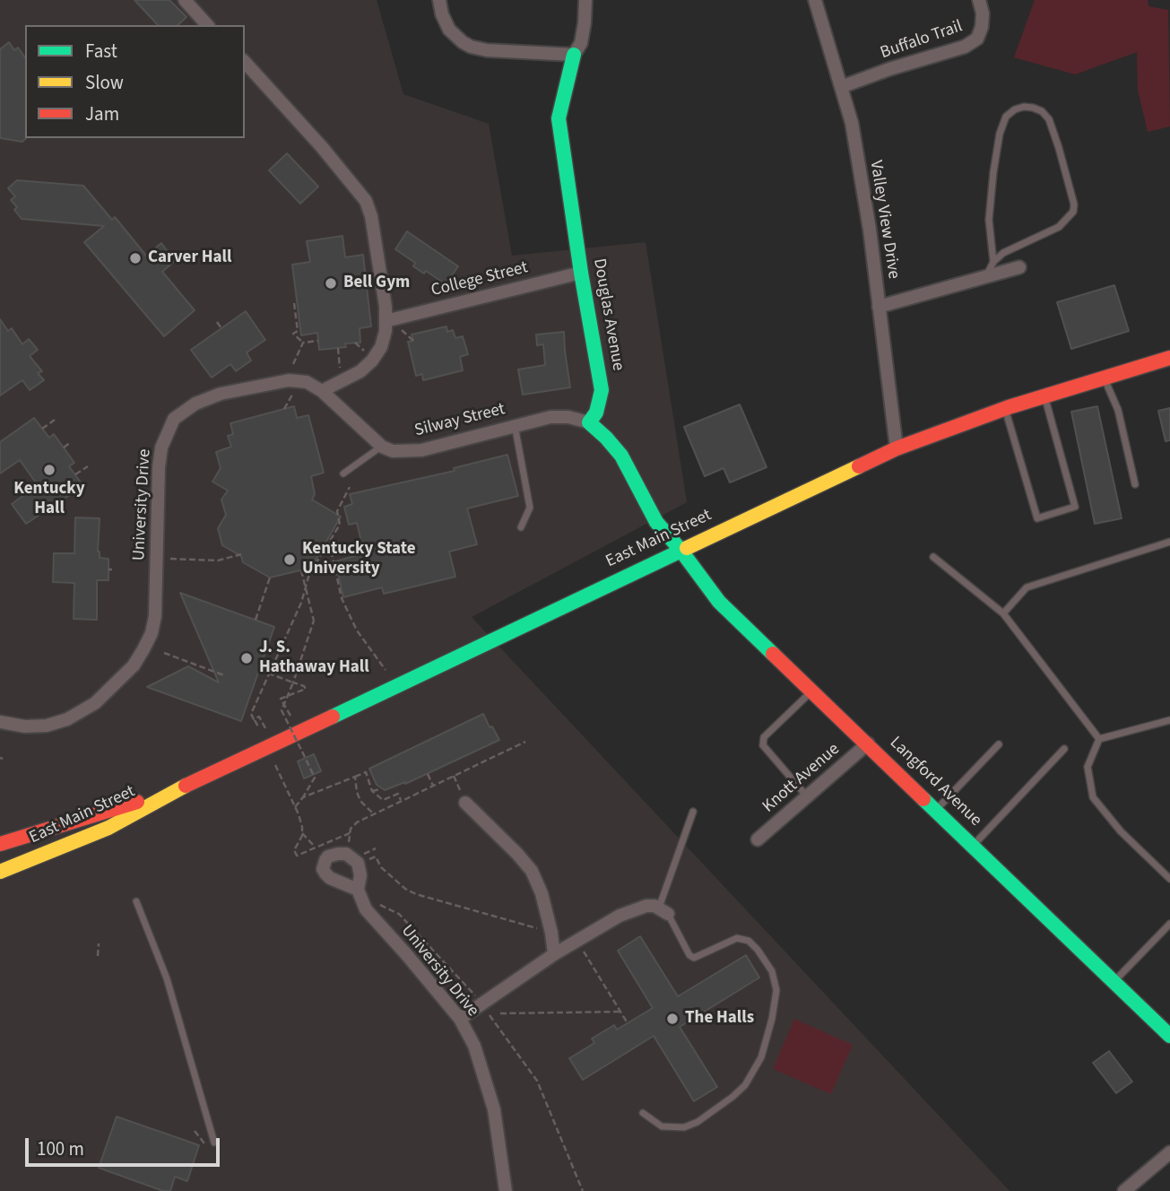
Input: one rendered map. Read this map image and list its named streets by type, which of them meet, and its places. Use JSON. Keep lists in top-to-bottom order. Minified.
{"streets":{"main road":["Douglas Avenue","East Main Street","Langford Avenue"],"street":["Buffalo Trail","Valley View Drive","College Street","Silway Street","University Drive","Knott Avenue"]},"crossings":[["Buffalo Trail","Valley View Drive"],["Valley View Drive","East Main Street"],["College Street","Douglas Avenue"],["Douglas Avenue","Silway Street"],["East Main Street","Langford Avenue"],["Knott Avenue","Langford Avenue"]],"places":["Carver Hall","Bell Gym","Kentucky Hall","Kentucky State University","J. S. Hathaway Hall","The Halls"],"legend":["Fast","Slow","Jam"],"scale_bar":"100 m"}
